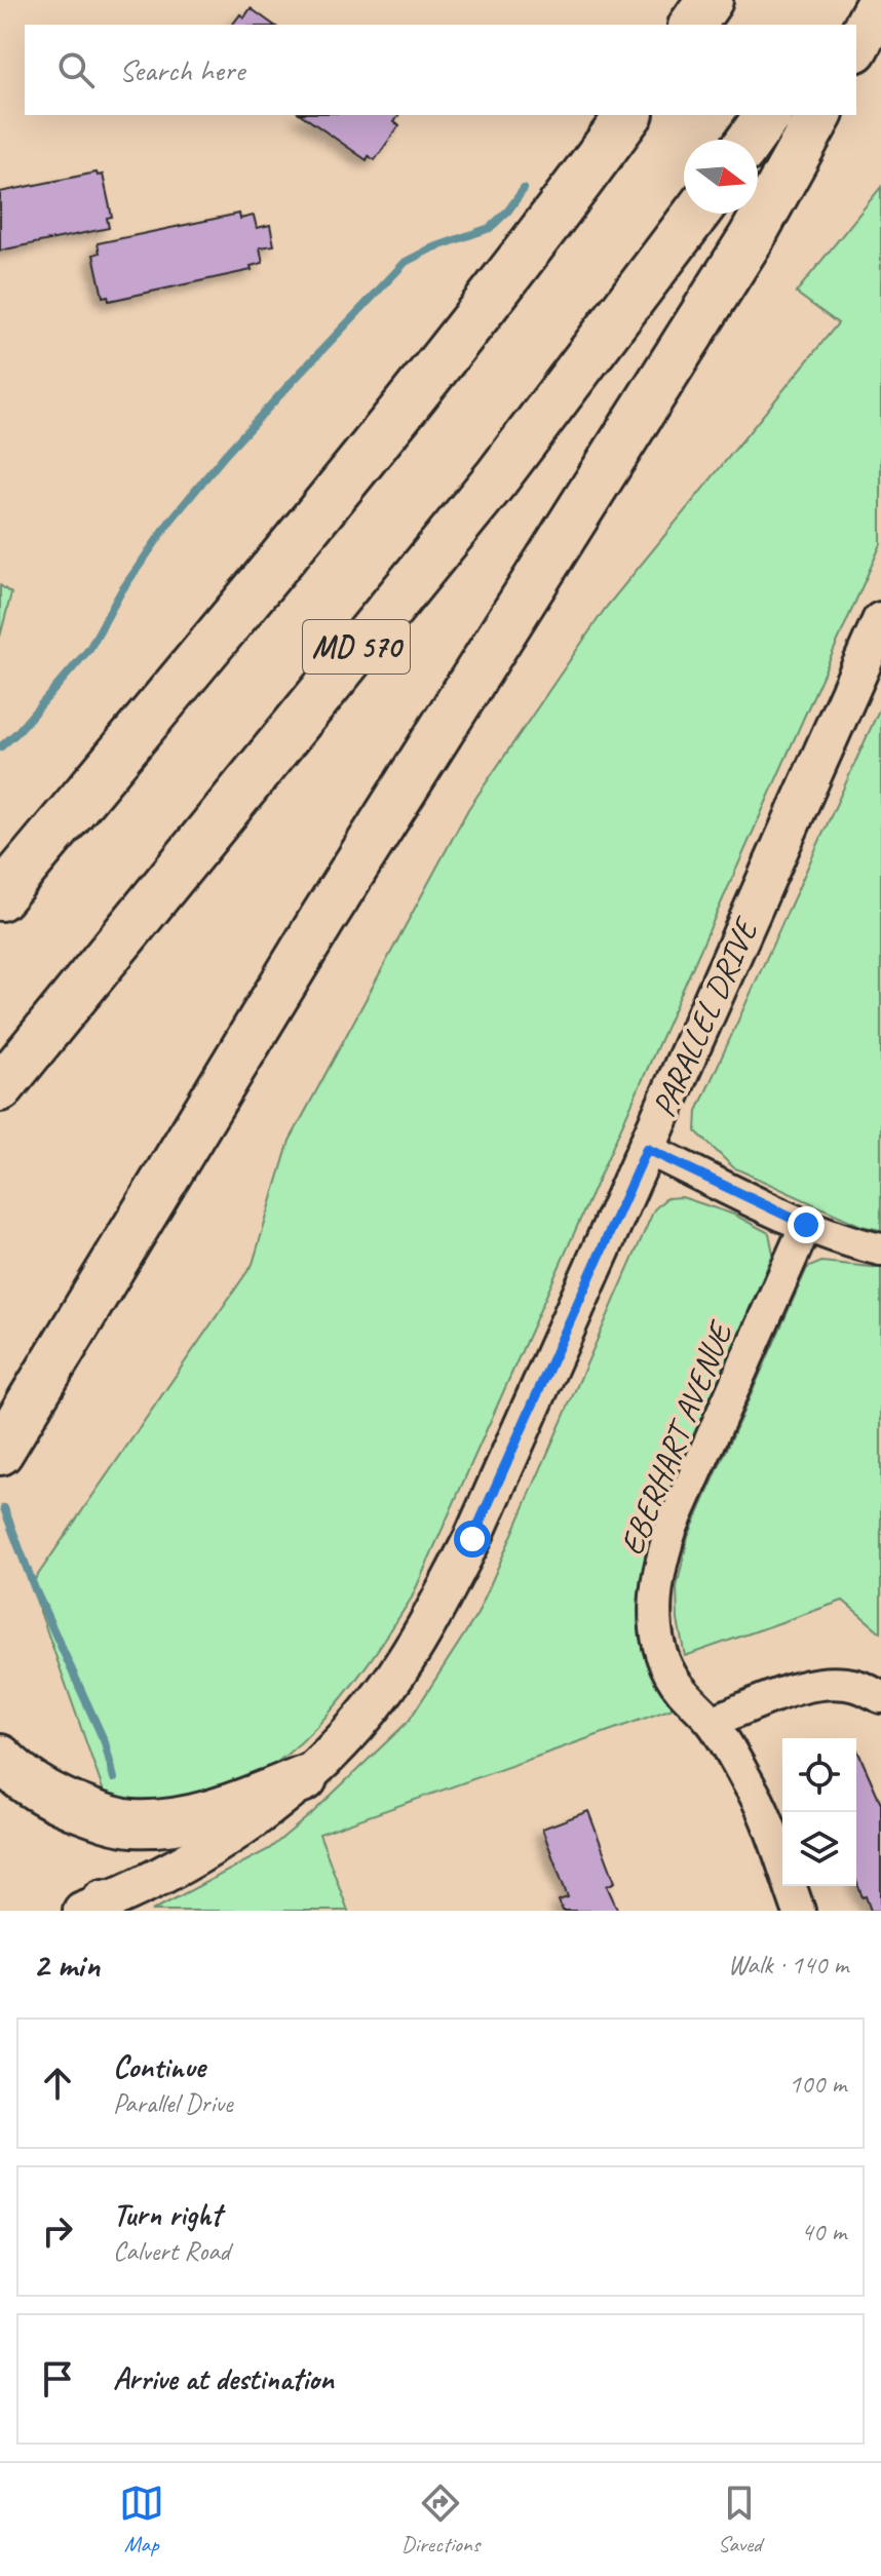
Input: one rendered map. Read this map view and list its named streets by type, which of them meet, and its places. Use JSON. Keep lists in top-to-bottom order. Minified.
{"streets":{"highway":["MD 570"],"street":["PARALLEL DRIVE","EBERHART AVENUE"]},"north":"right","page":{"search":"Search here","heading":["2 min","Walk · 140 m"],"list":[["Continue","Parallel Drive","100 m"],["Turn right","Calvert Road","40 m"],"Arrive at destination"],"nav":["Map","Directions","Saved"]}}
